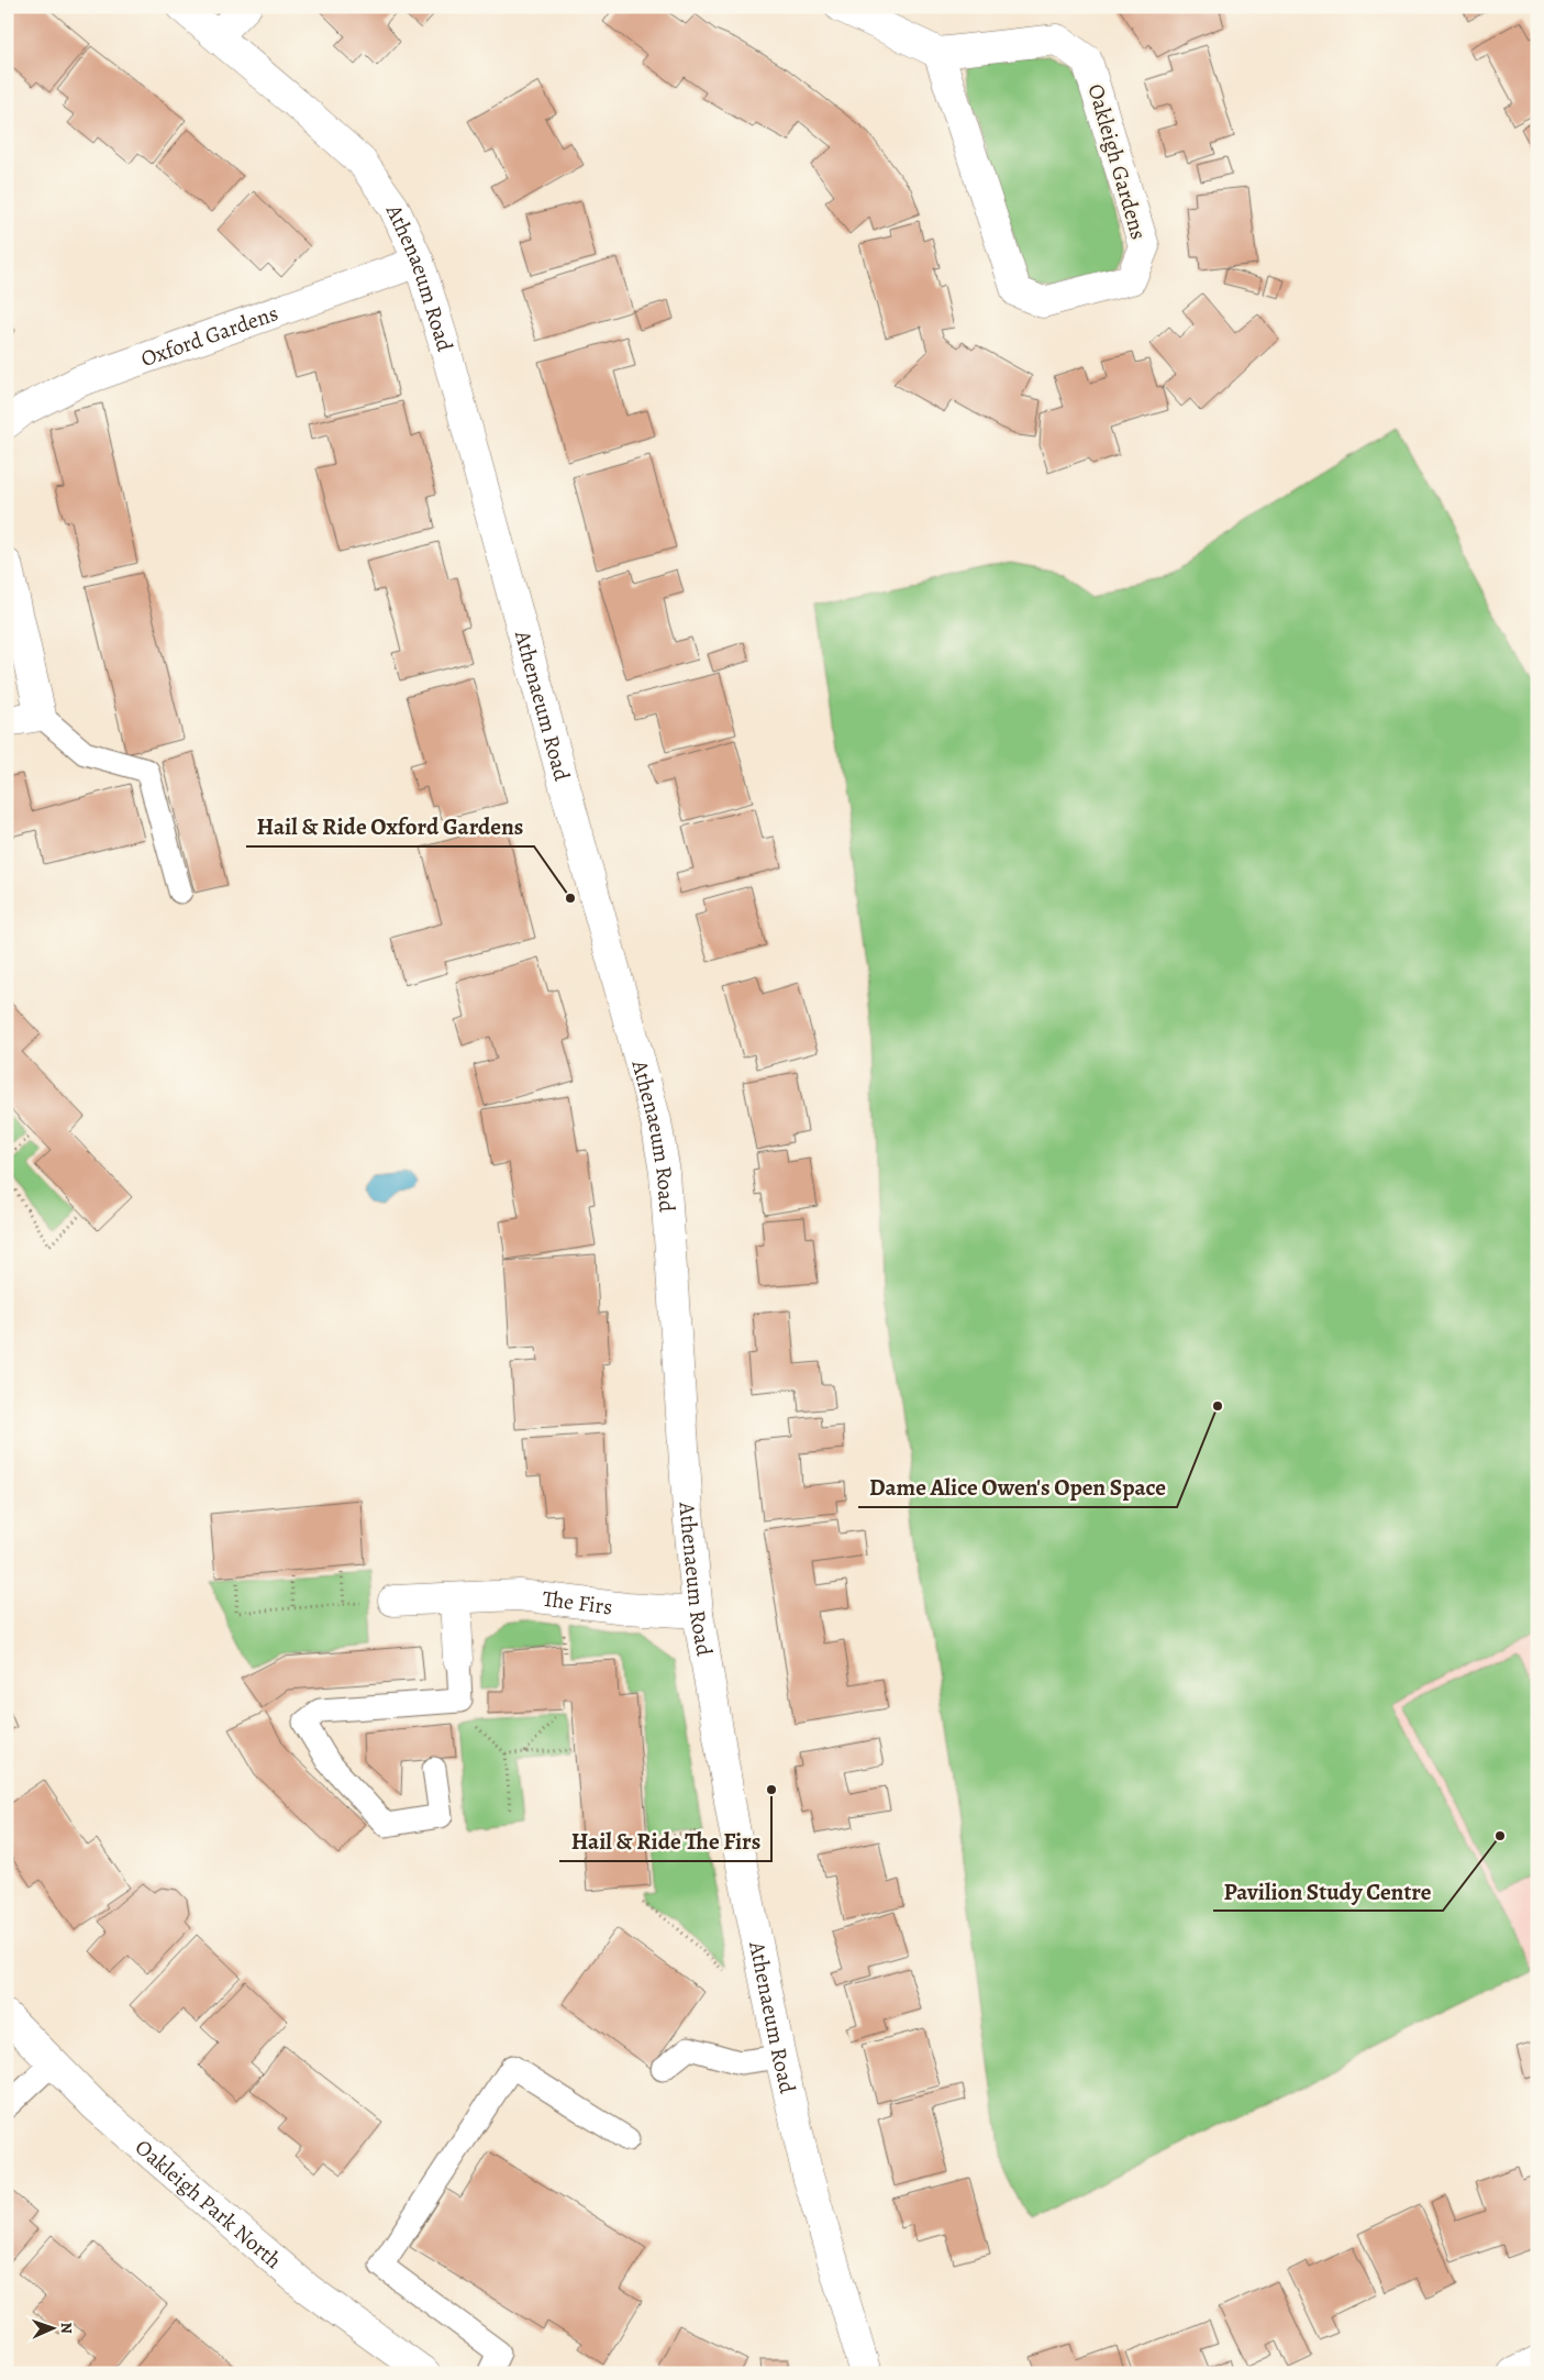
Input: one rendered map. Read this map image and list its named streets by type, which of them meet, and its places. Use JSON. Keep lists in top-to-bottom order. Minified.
{"streets":{"street":["Oakleigh Gardens","Athenaeum Road","Oxford Gardens","The Firs","Oakleigh Park North"]},"crossings":[["Athenaeum Road","Oxford Gardens"],["Athenaeum Road","The Firs"]],"places":["Hail & Ride Oxford Gardens","Dame Alice Owen's Open Space","Hail & Ride The Firs","Pavilion Study Centre"],"north":"right"}
